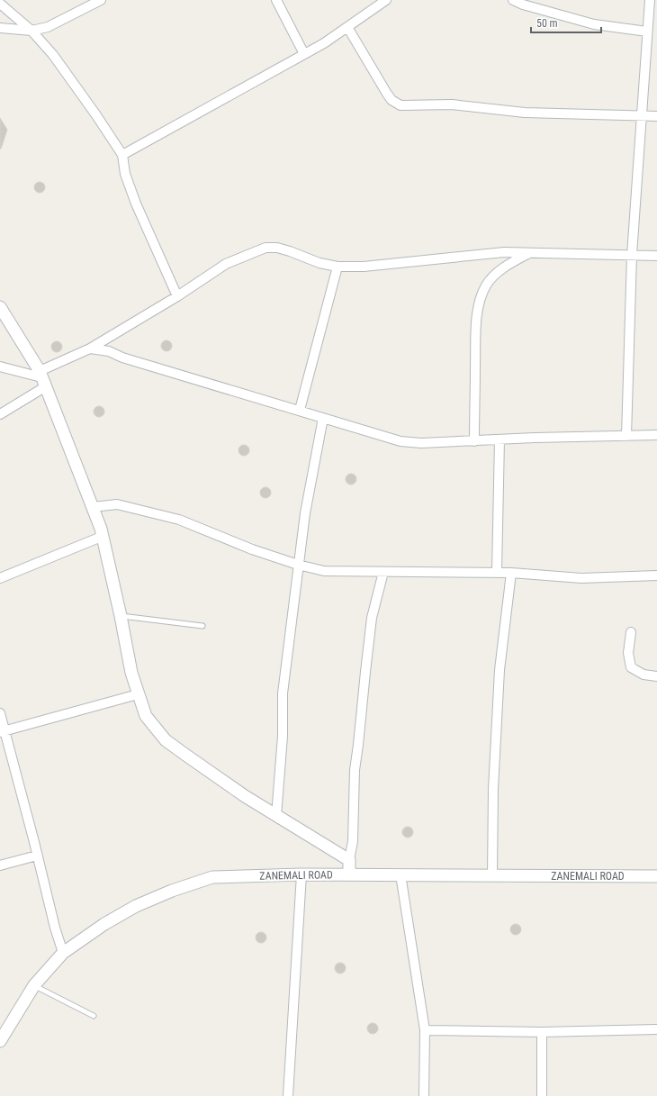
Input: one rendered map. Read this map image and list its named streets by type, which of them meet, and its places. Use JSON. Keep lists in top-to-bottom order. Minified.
{"streets":{"street":["ZANEMALI ROAD"]},"scale_bar":"50 m"}
